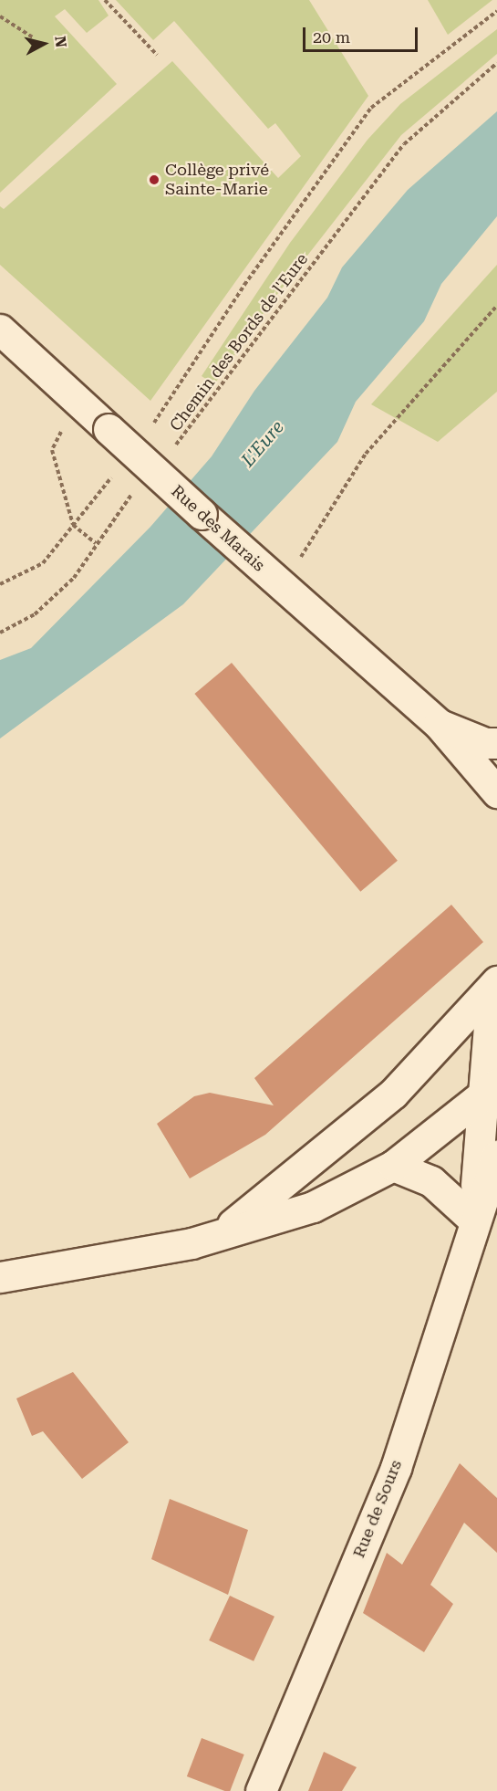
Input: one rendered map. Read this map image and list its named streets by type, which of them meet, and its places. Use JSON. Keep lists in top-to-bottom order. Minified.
{"streets":{"main road":["Rue des Marais","Rue de Sours"],"path":["Chemin des Bords de l'Eure"]},"water":["L'Eure"],"places":["Collège privé Sainte-Marie"],"scale_bar":"20 m","north":"right"}
